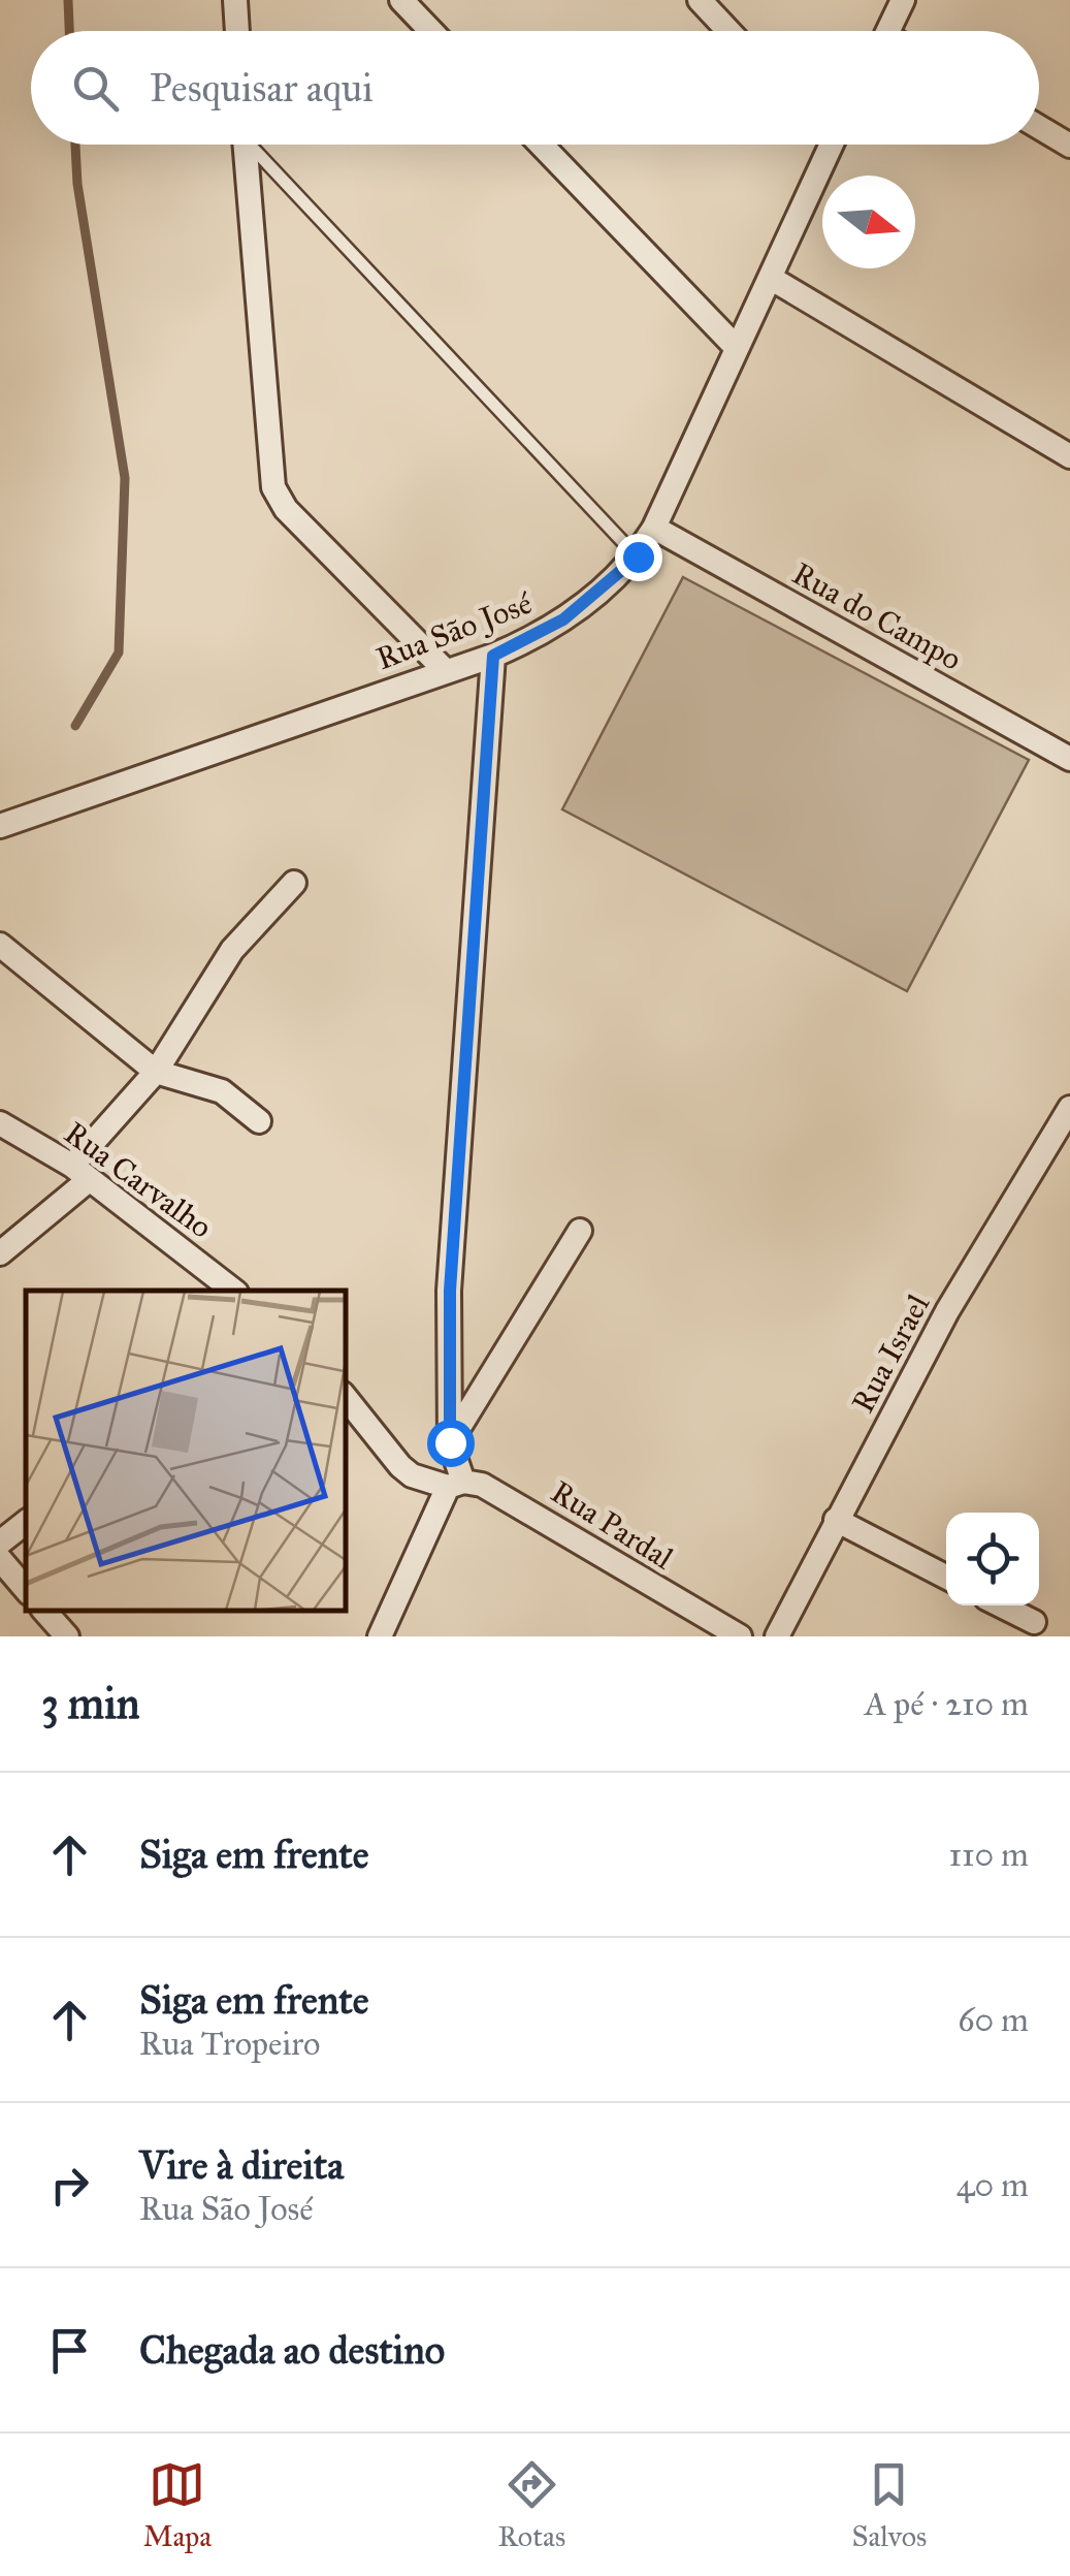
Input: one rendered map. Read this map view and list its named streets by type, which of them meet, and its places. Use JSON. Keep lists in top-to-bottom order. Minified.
{"streets":{"street":["Rua do Campo","Rua São José","Rua Carvalho","Rua Israel","Rua Pardal"]},"crossings":[["Rua do Campo","Rua São José"]],"north":"right","page":{"search":"Pesquisar aqui","heading":["3 min","A pé · 210 m"],"list":[["Siga em frente","110 m"],["Siga em frente","Rua Tropeiro","60 m"],["Vire à direita","Rua São José","40 m"],"Chegada ao destino"],"nav":["Mapa","Rotas","Salvos"]}}
